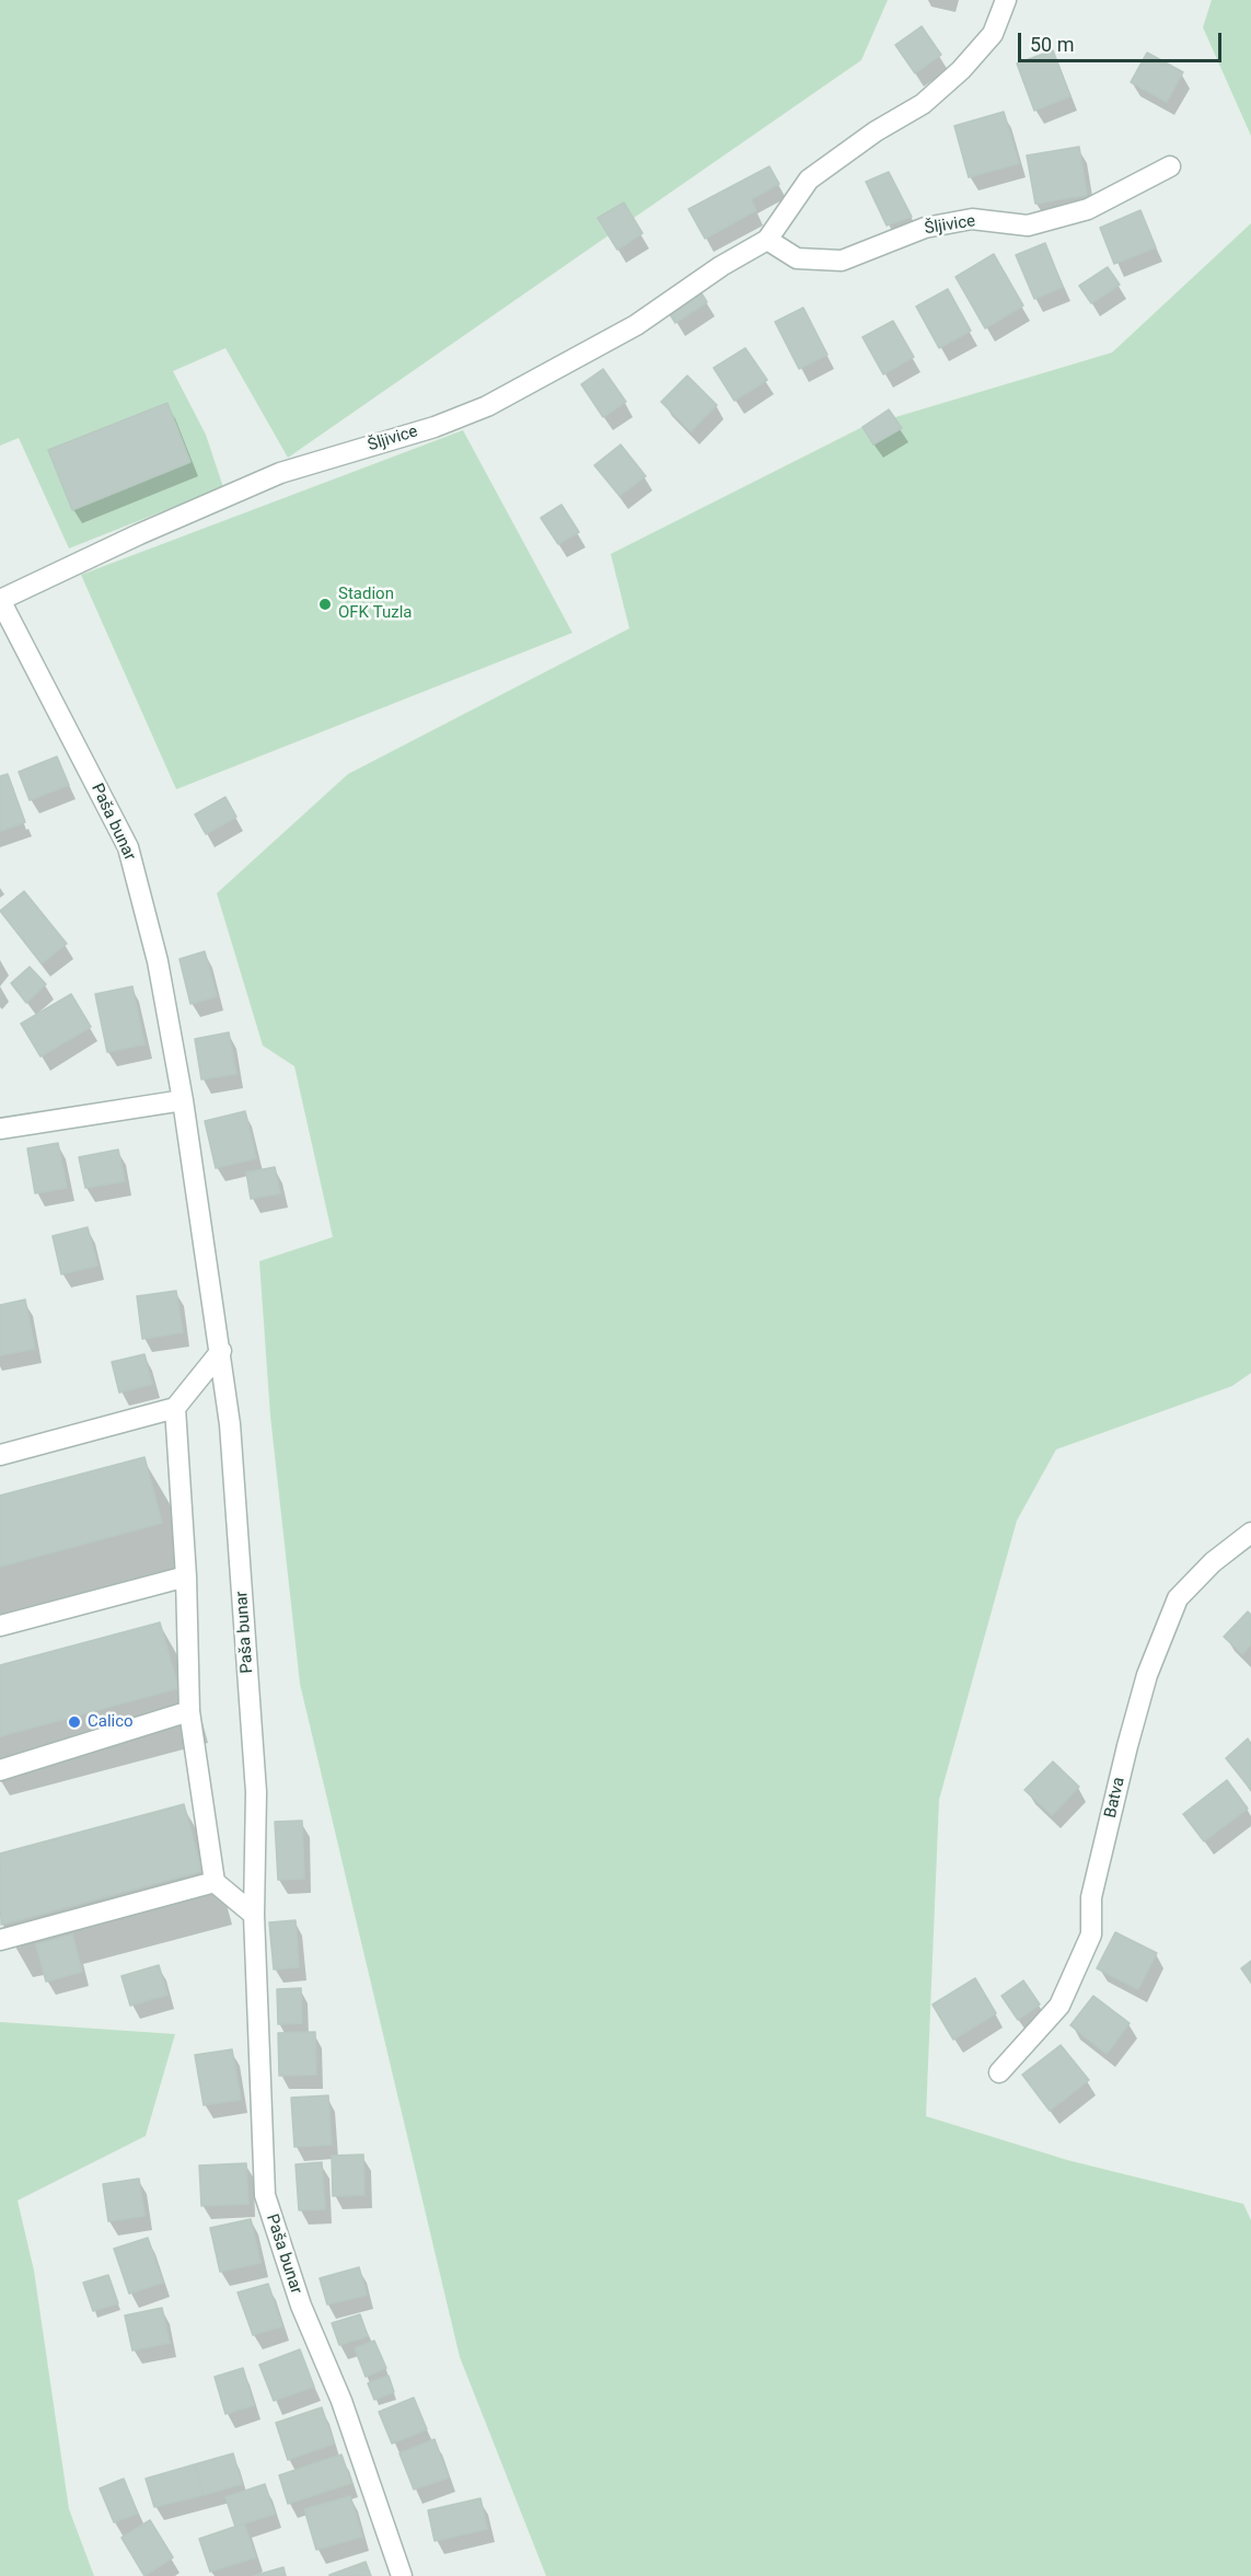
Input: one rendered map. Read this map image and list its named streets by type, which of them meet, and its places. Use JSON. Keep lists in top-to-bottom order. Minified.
{"streets":{"street":["Šljivice","Paša bunar","Batva"]},"crossings":[["Šljivice","Paša bunar"]],"places":["Stadion OFK Tuzla","Calico"],"scale_bar":"50 m"}
